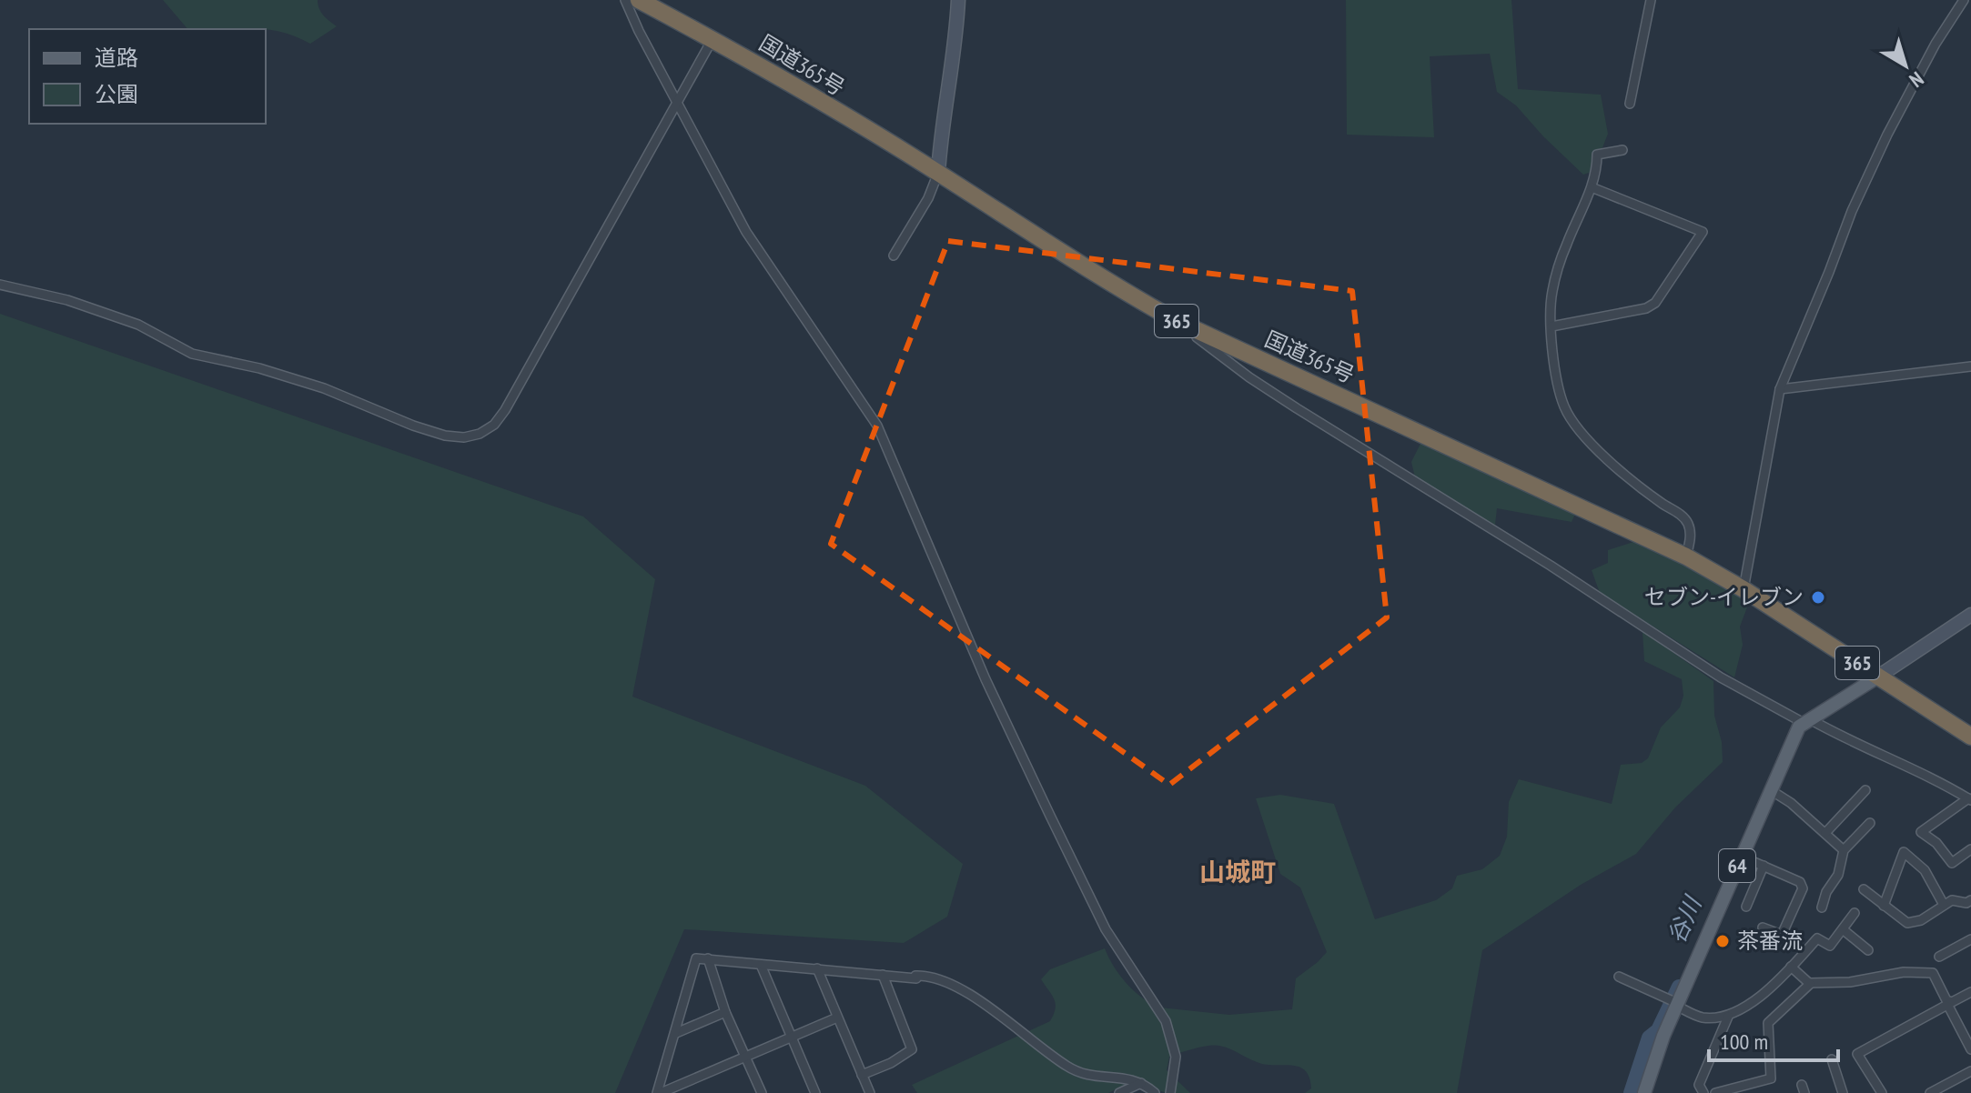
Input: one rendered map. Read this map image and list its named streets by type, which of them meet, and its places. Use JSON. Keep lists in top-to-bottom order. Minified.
{"streets":{"highway":["国道365号","365"],"main road":["64"]},"crossings":[["国道365号","64"]],"districts":["山城町"],"water":["谷川"],"places":["セブン-イレブン","茶番流"],"legend":["道路","公園"],"scale_bar":"100 m","north":"bottom right"}
